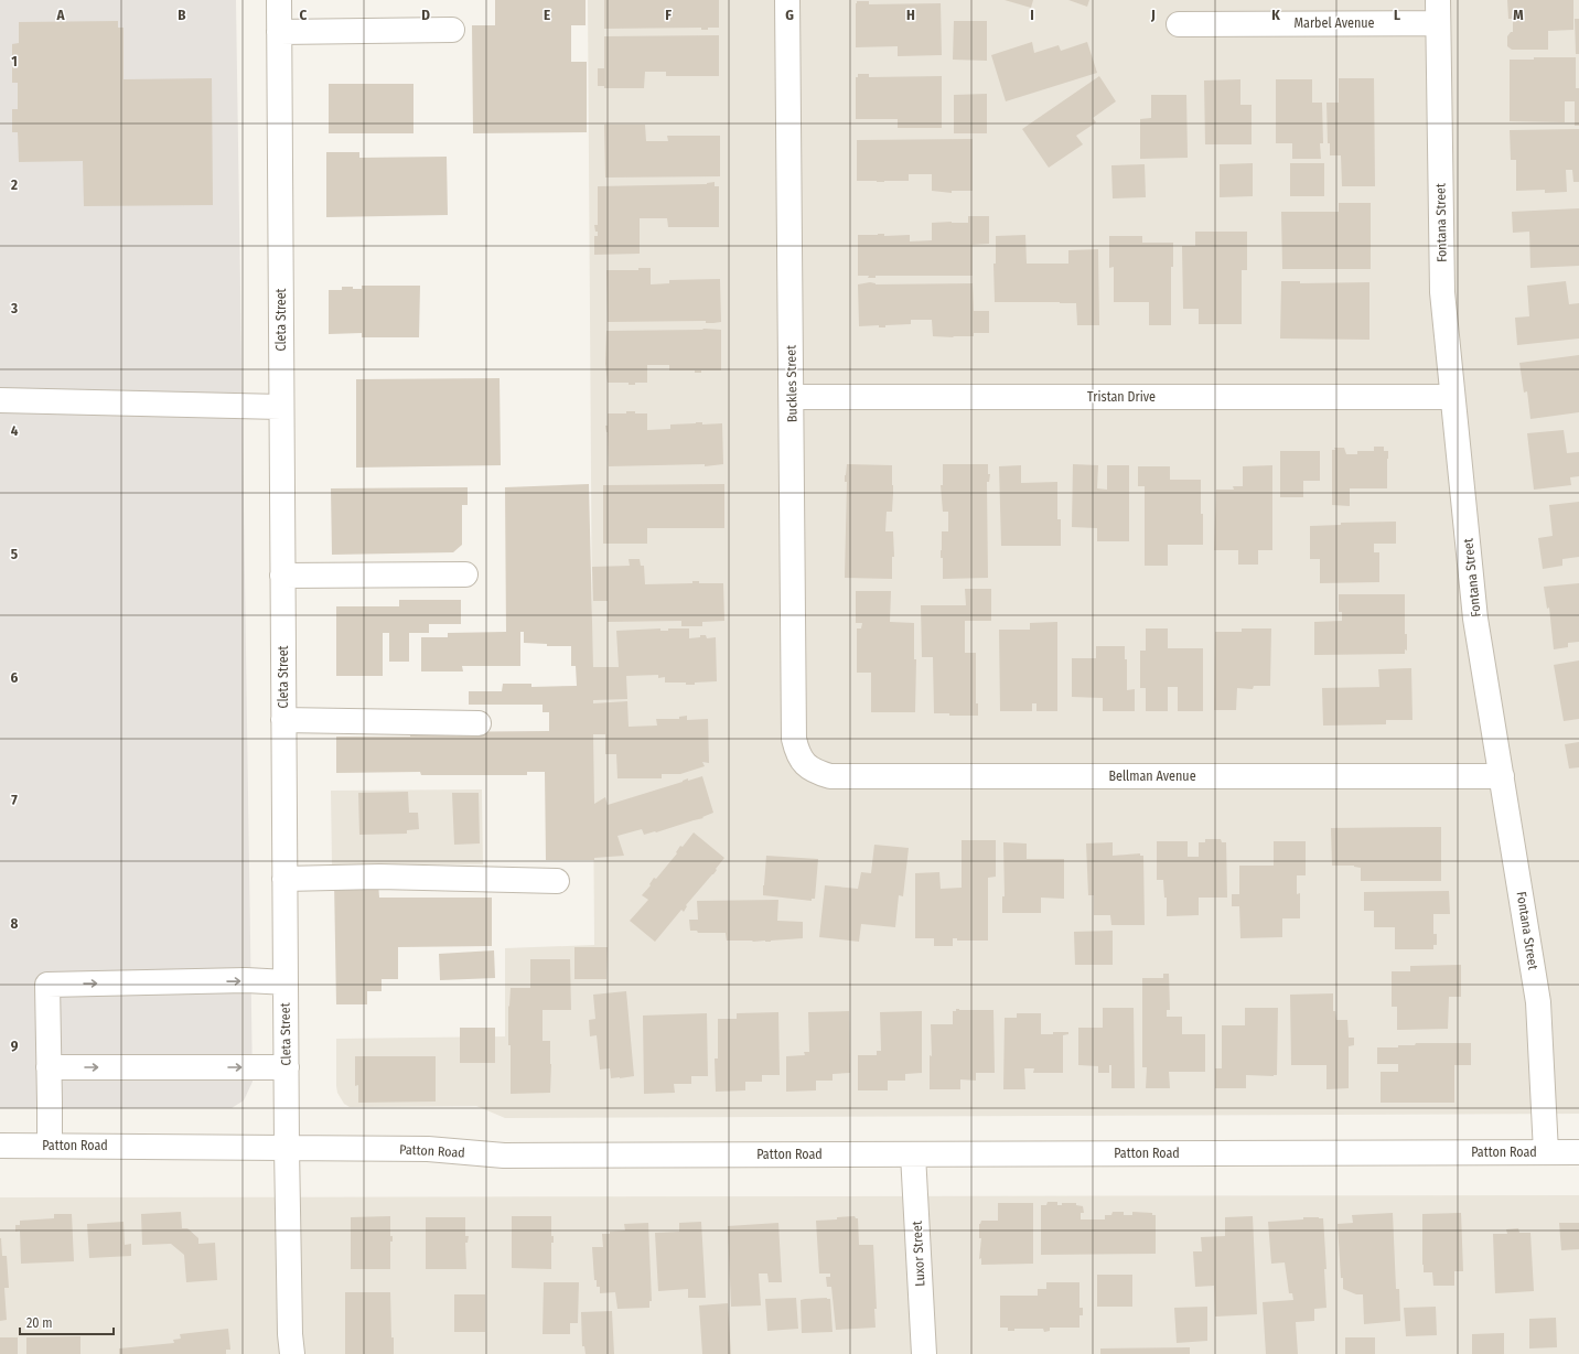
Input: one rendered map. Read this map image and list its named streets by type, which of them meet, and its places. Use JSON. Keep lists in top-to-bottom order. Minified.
{"streets":{"street":["Marbel Avenue","Fontana Street","Cleta Street","Buckles Street","Tristan Drive","Bellman Avenue","Patton Road","Luxor Street"]},"crossings":[["Marbel Avenue","Fontana Street"],["Fontana Street","Tristan Drive"],["Fontana Street","Bellman Avenue"],["Fontana Street","Patton Road"],["Cleta Street","Patton Road"],["Buckles Street","Tristan Drive"],["Buckles Street","Bellman Avenue"],["Patton Road","Luxor Street"]],"scale_bar":"20 m","grid":{"columns":["A","B","C","D","E","F","G","H","I","J","K","L","M"],"rows":["1","2","3","4","5","6","7","8","9"]}}
